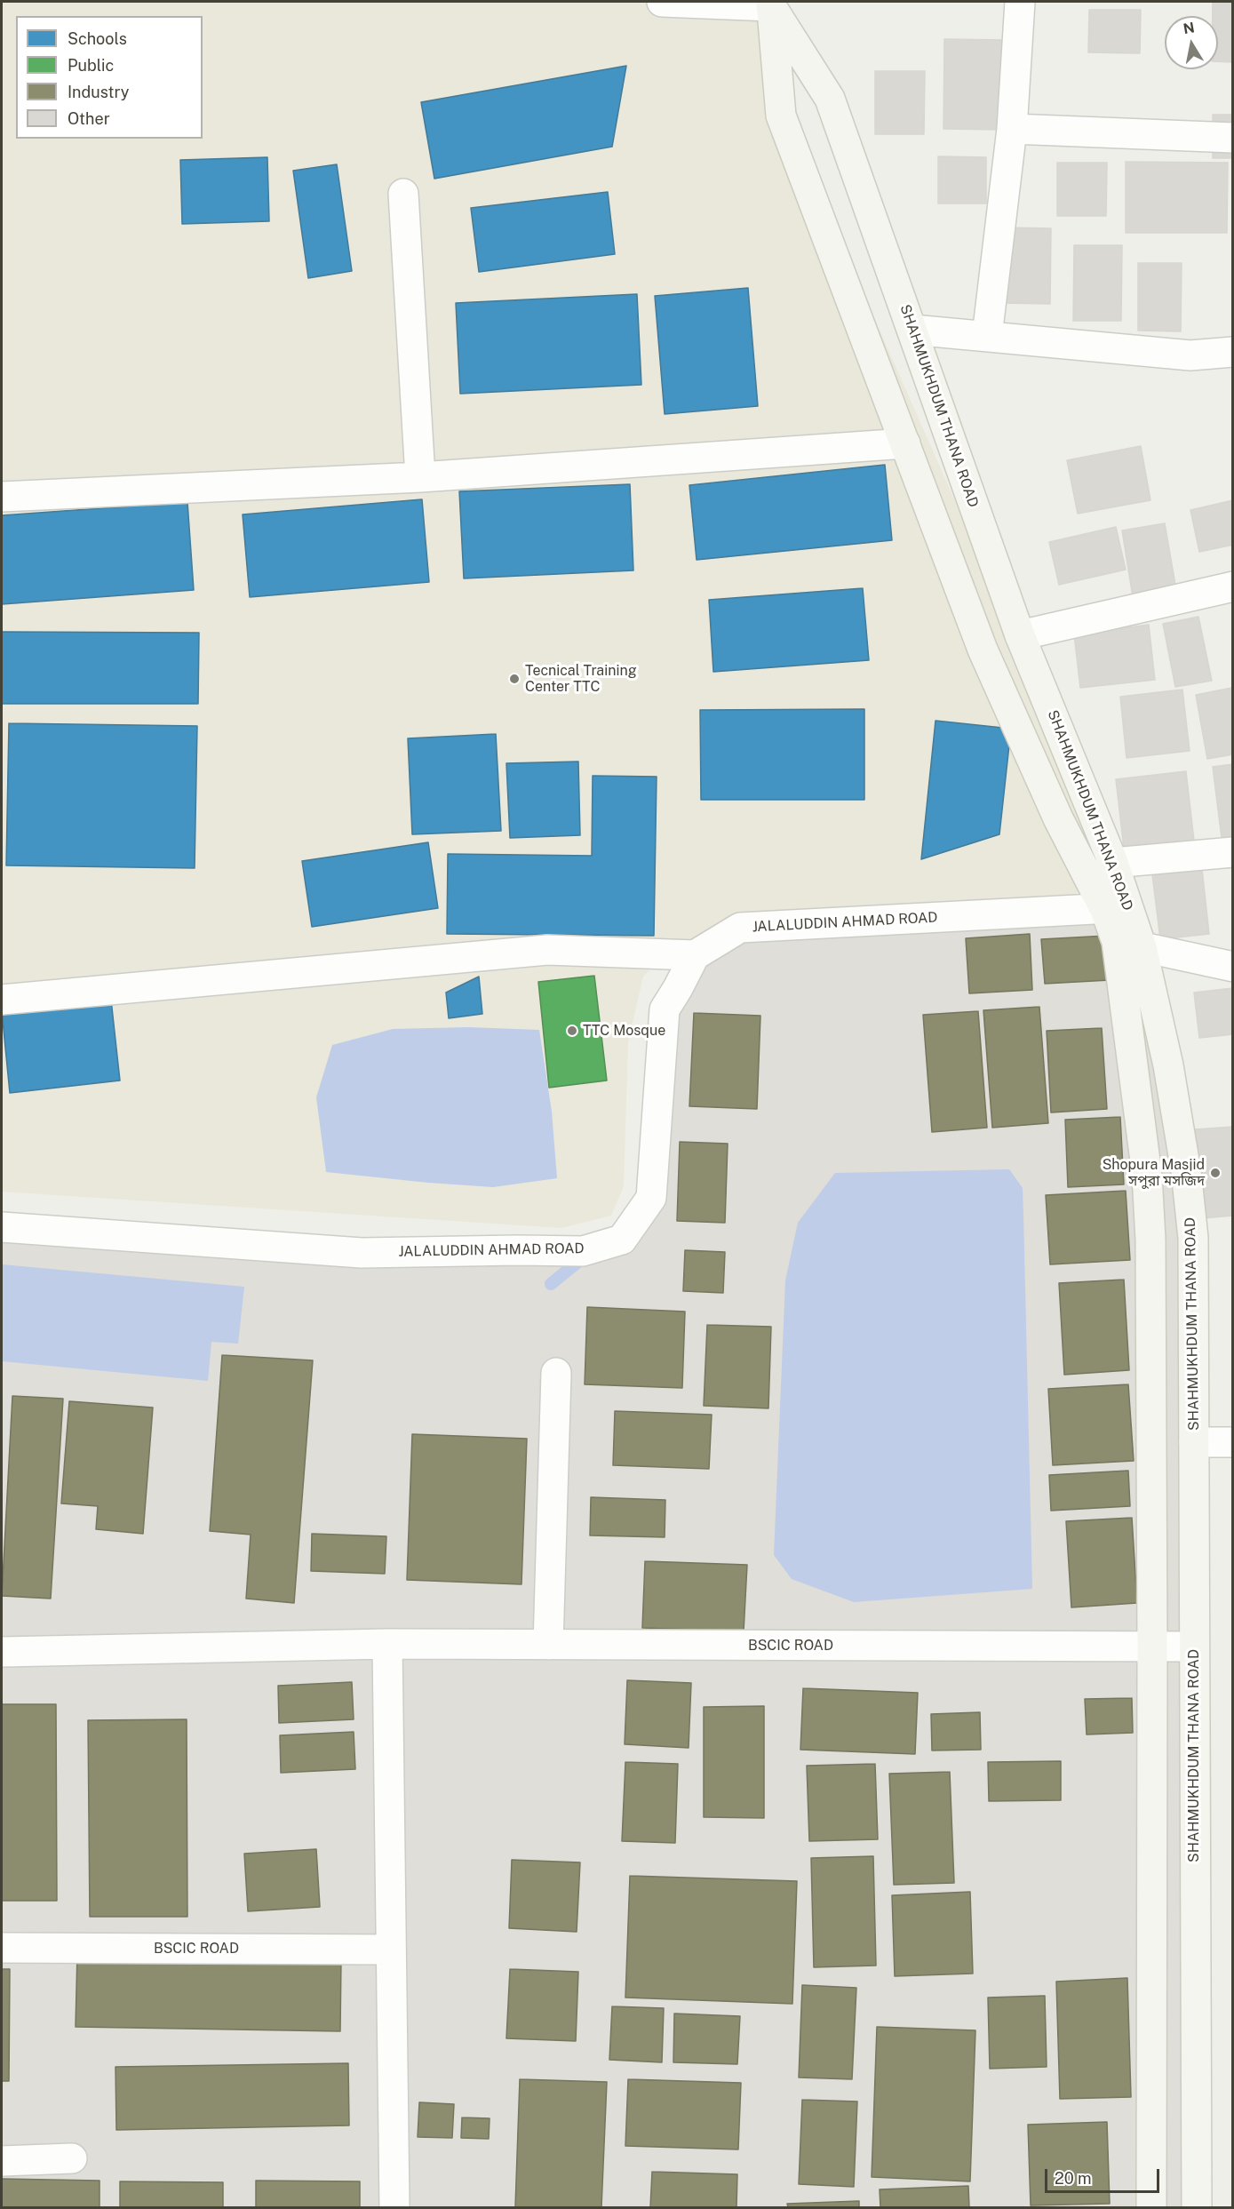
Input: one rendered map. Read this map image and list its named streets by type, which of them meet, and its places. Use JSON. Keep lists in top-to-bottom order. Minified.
{"streets":{"main road":["SHAHMUKHDUM THANA ROAD"],"street":["JALALUDDIN AHMAD ROAD","BSCIC ROAD"]},"crossings":[["SHAHMUKHDUM THANA ROAD","JALALUDDIN AHMAD ROAD"],["SHAHMUKHDUM THANA ROAD","BSCIC ROAD"]],"places":["Tecnical Training Center TTC","TTC Mosque","Shopura Masjid সপুরা মসজিদ"],"legend":["Schools","Public","Industry","Other"],"scale_bar":"20 m","north":"top"}
